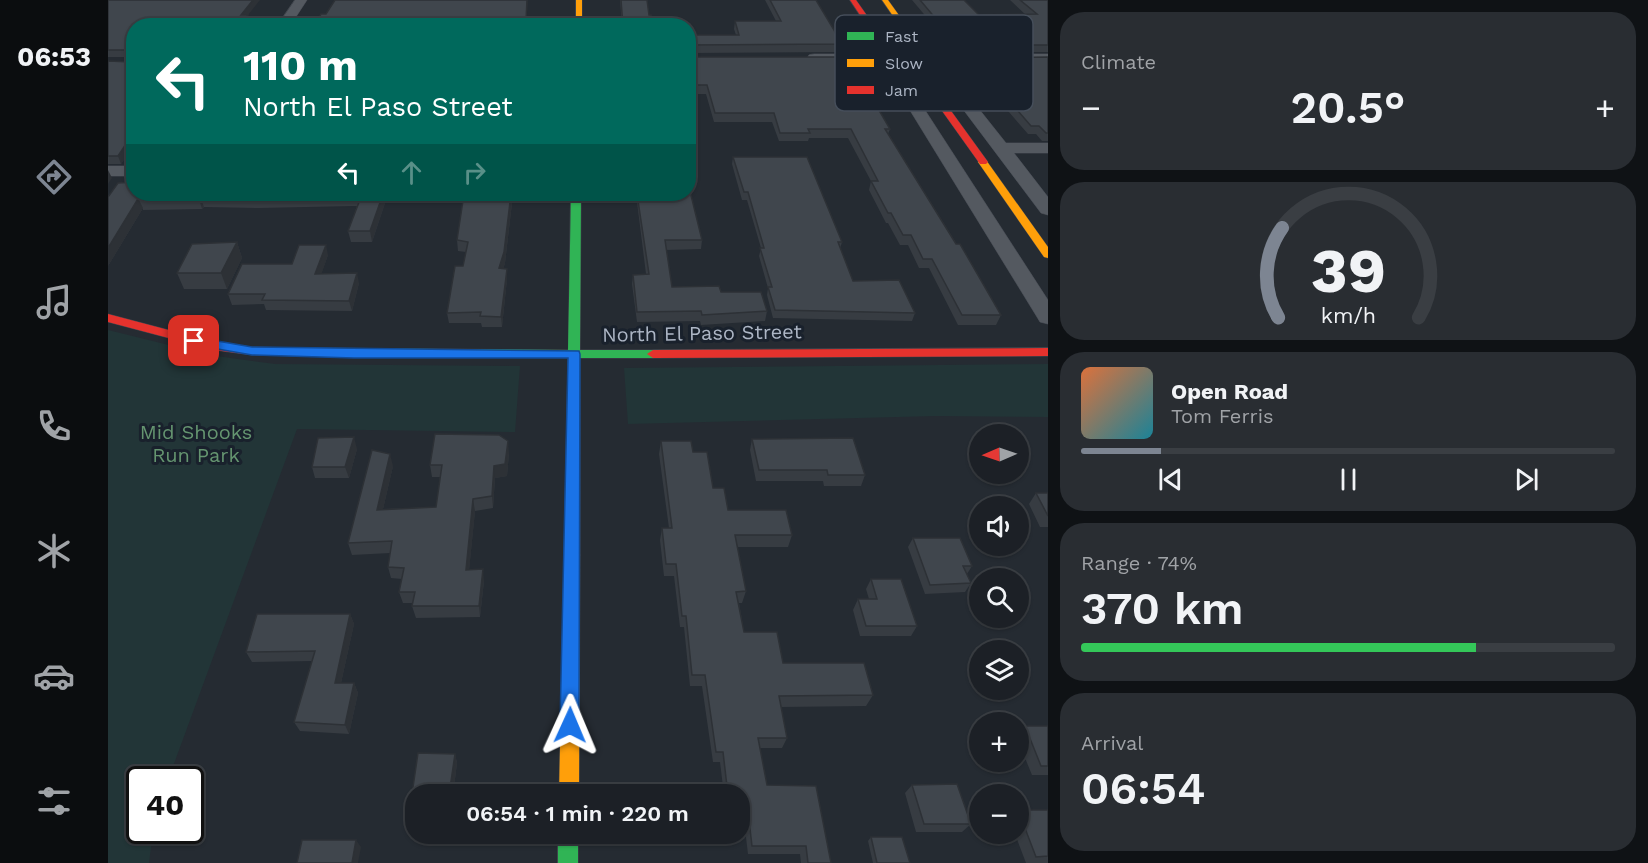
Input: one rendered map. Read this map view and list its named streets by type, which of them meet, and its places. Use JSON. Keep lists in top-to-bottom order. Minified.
{"streets":{"street":["North El Paso Street"]},"parks":["Mid Shooks Run Park"],"legend":["Fast","Slow","Jam"],"north":"left","page":{"tabs":"06:53","tile":["Climate",["Range · 74%","370 km"],["Arrival","06:54"]],"turn":["110 m","North El Paso Street"],"heat":["−","20.5°","+"],"song":["Open Road","Tom Ferris"],"map_buttons":["+","−"],"limit":"40","trip":"06:54 · 1 min · 220 m","gauge":["39","km/h"]}}
